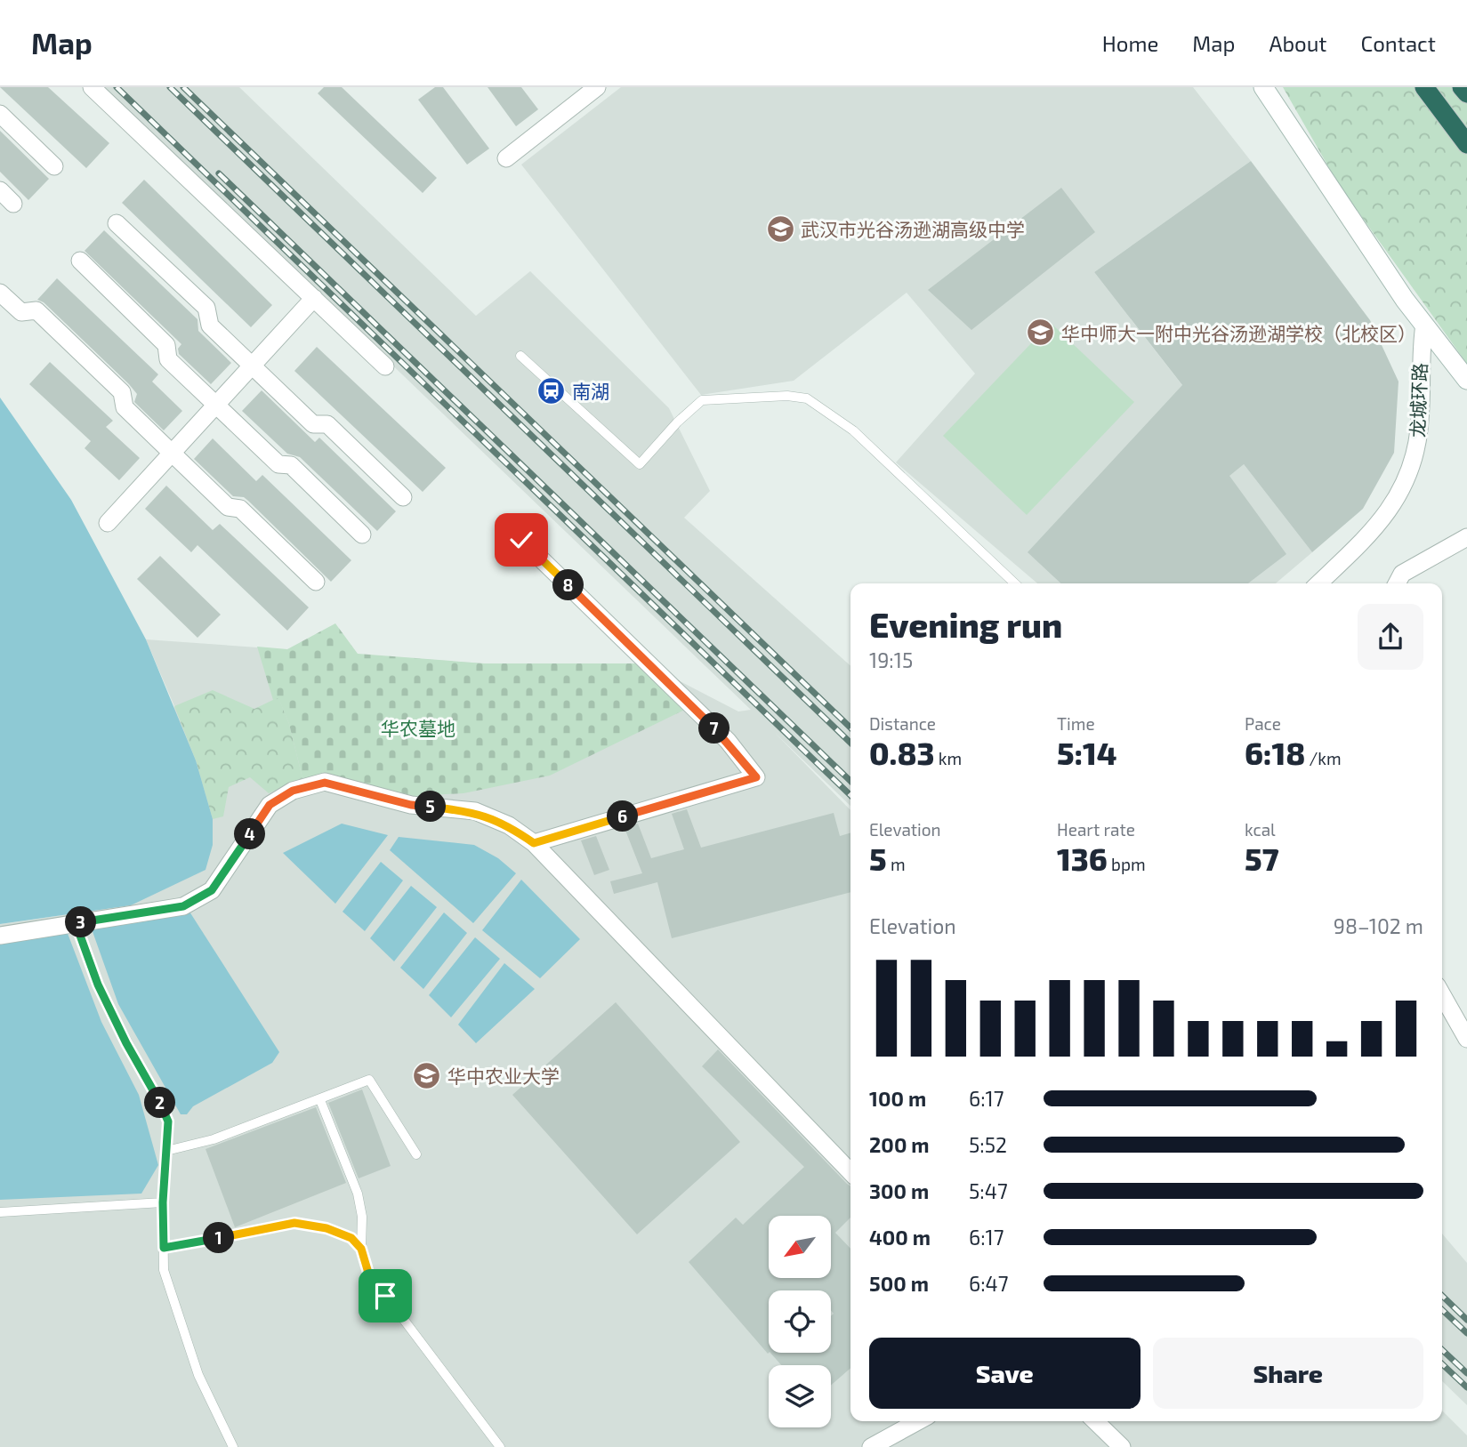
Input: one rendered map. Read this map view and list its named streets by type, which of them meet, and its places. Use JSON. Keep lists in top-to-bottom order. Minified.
{"streets":{"street":["龙城环路"]},"parks":["华农墓地"],"places":{"school or university":["武汉市光谷汤逊湖高级中学","华中师大一附中光谷汤逊湖学校（北校区）","华中农业大学"],"station":["南湖"]},"north":"bottom left","page":{"header":"Map","nav":["Home","Map","About","Contact"],"pins":["8","7","5","6","4","3","2","1"],"heading":["Evening run","19:15"],"stats":[["Distance","0.83 km"],["Time","5:14"],["Pace","6:18 /km"],["Elevation","5 m"],["Heart rate","136 bpm"],["kcal","57"]],"chart":["Elevation","98–102 m"],"list":[{"name":"100 m","note":"6:17"},{"name":"200 m","note":"5:52"},{"name":"300 m","note":"5:47"},{"name":"400 m","note":"6:17"},{"name":"500 m","note":"6:47"}],"buttons":["Save","Share"]}}
